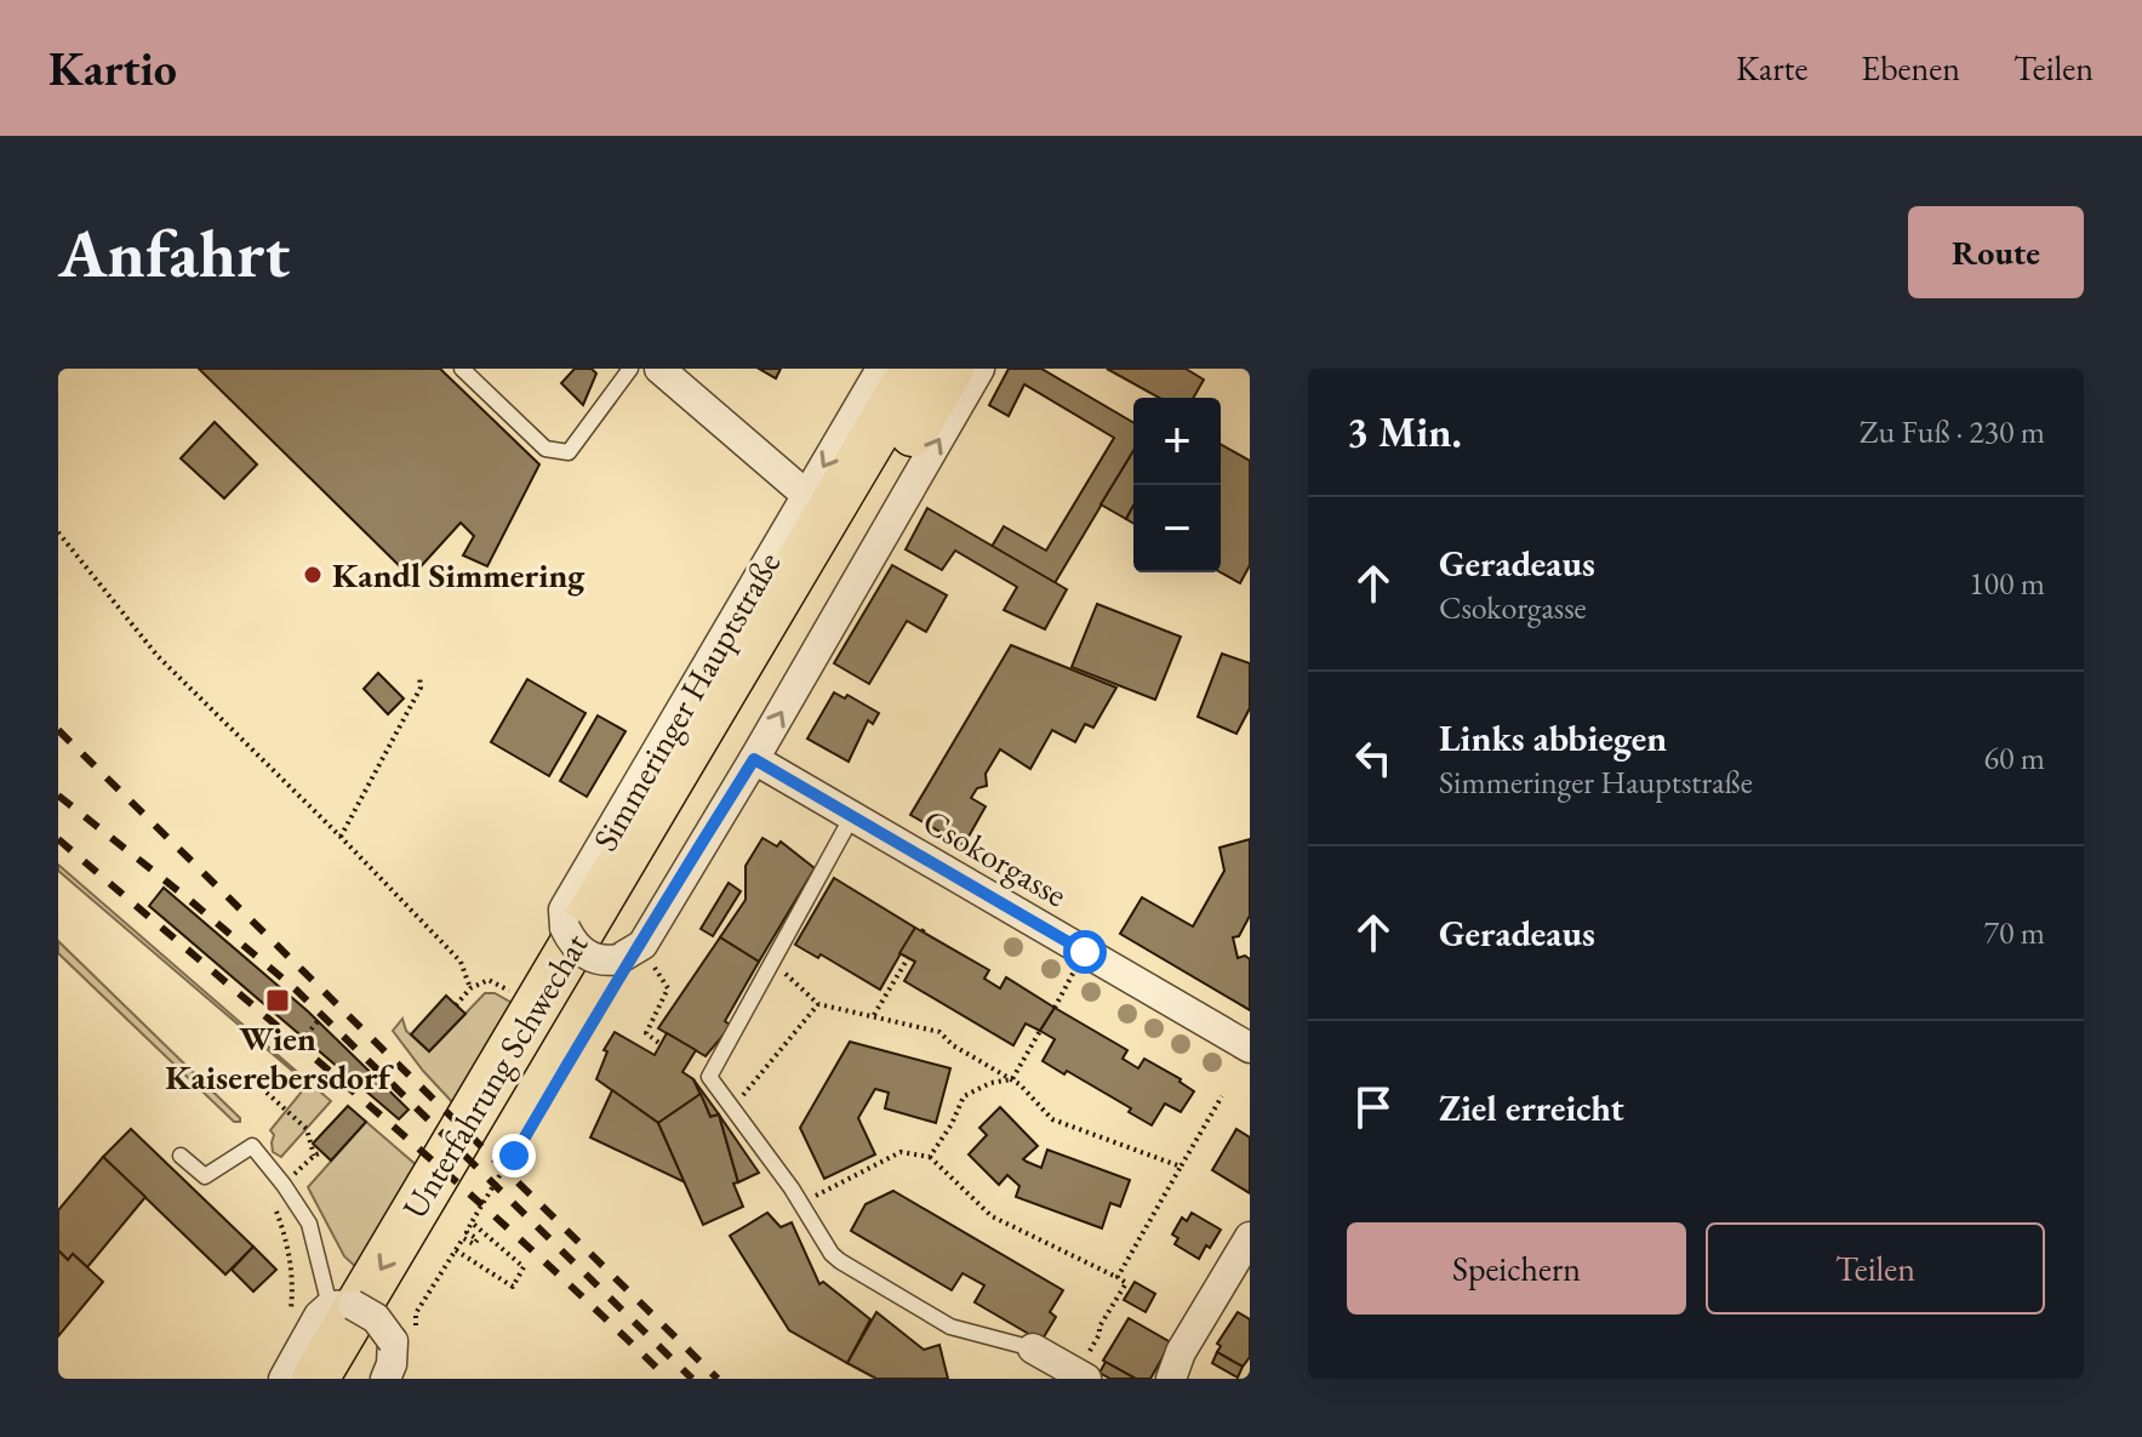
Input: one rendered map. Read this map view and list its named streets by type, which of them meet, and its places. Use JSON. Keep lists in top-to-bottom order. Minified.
{"streets":{"main road":["Unterfahrung Schwechat"],"street":["Simmeringer Hauptstraße","Csokorgasse"]},"places":{"other":["Kandl Simmering"],"transit":["Wien Kaiserebersdorf"]},"page":{"header":"Kartio","nav":["Karte","Ebenen","Teilen"],"buttons":["Route",["Speichern","Teilen"]],"title":"Anfahrt","heading":["3 Min.","Zu Fuß · 230 m"],"map_buttons":["+","−"],"list":[["Geradeaus","Csokorgasse","100 m"],["Links abbiegen","Simmeringer Hauptstraße","60 m"],["Geradeaus","70 m"],"Ziel erreicht"]}}
